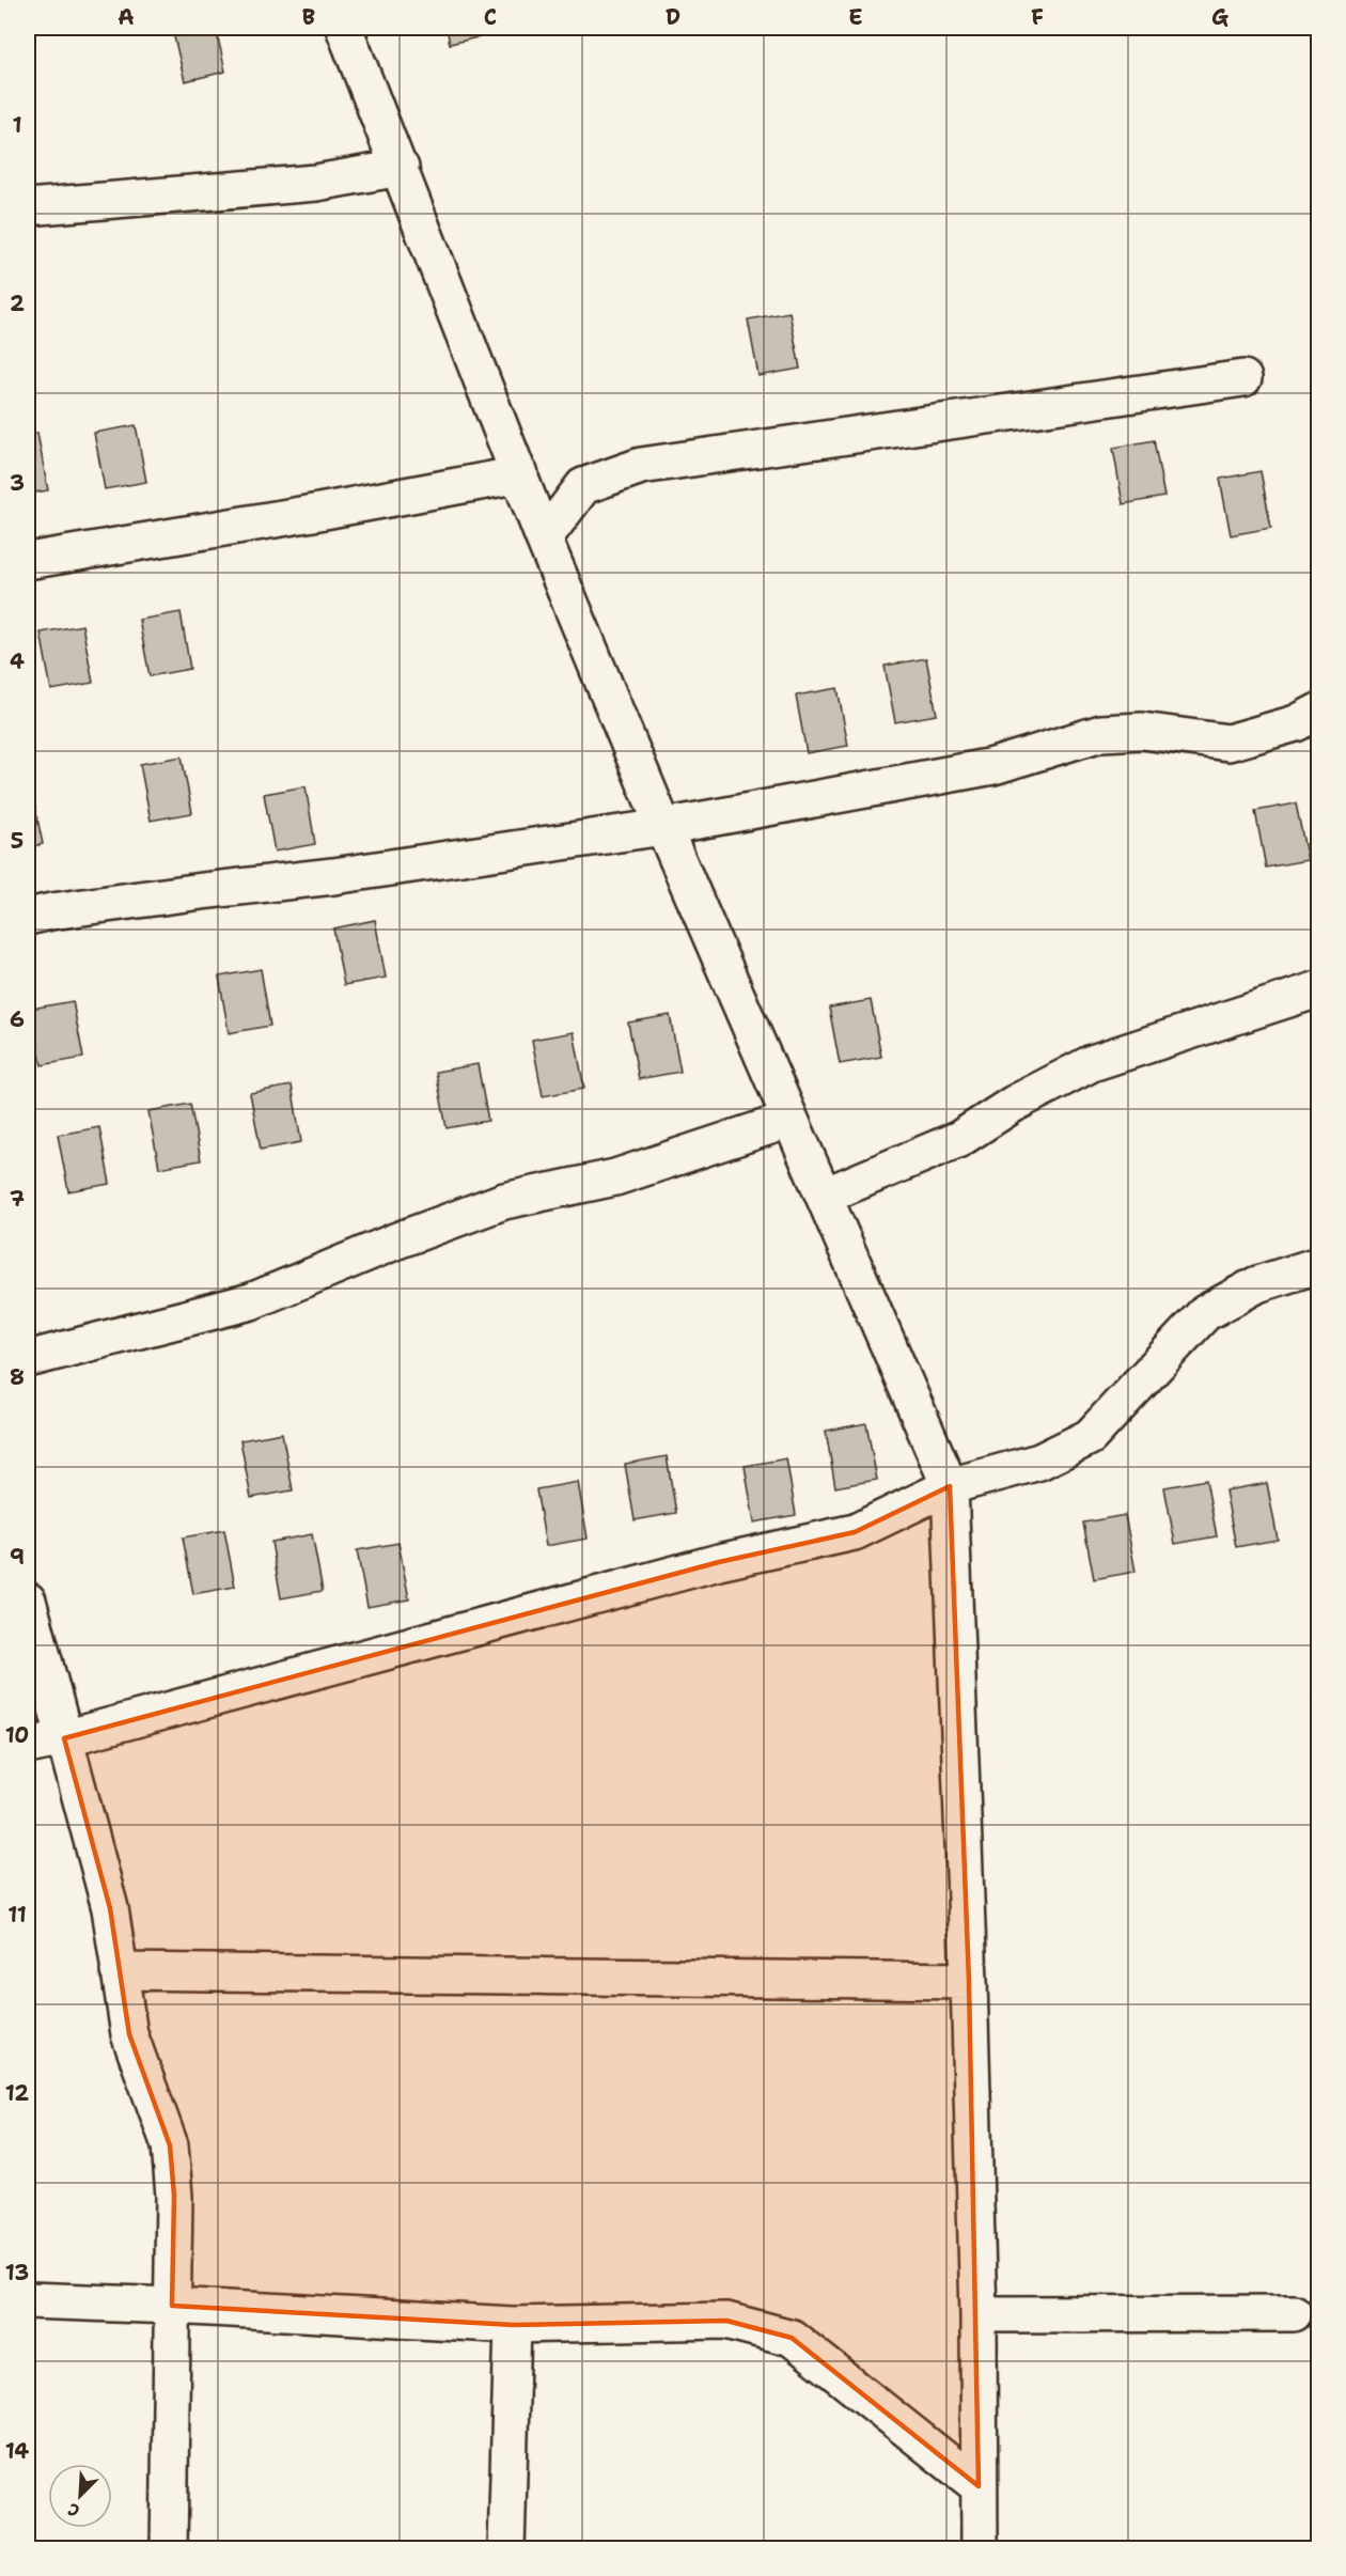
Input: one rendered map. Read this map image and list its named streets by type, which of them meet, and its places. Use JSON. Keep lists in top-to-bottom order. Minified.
{"north":"bottom left","grid":{"columns":["A","B","C","D","E","F","G"],"rows":["1","2","3","4","5","6","7","8","9","10","11","12","13","14"]}}
